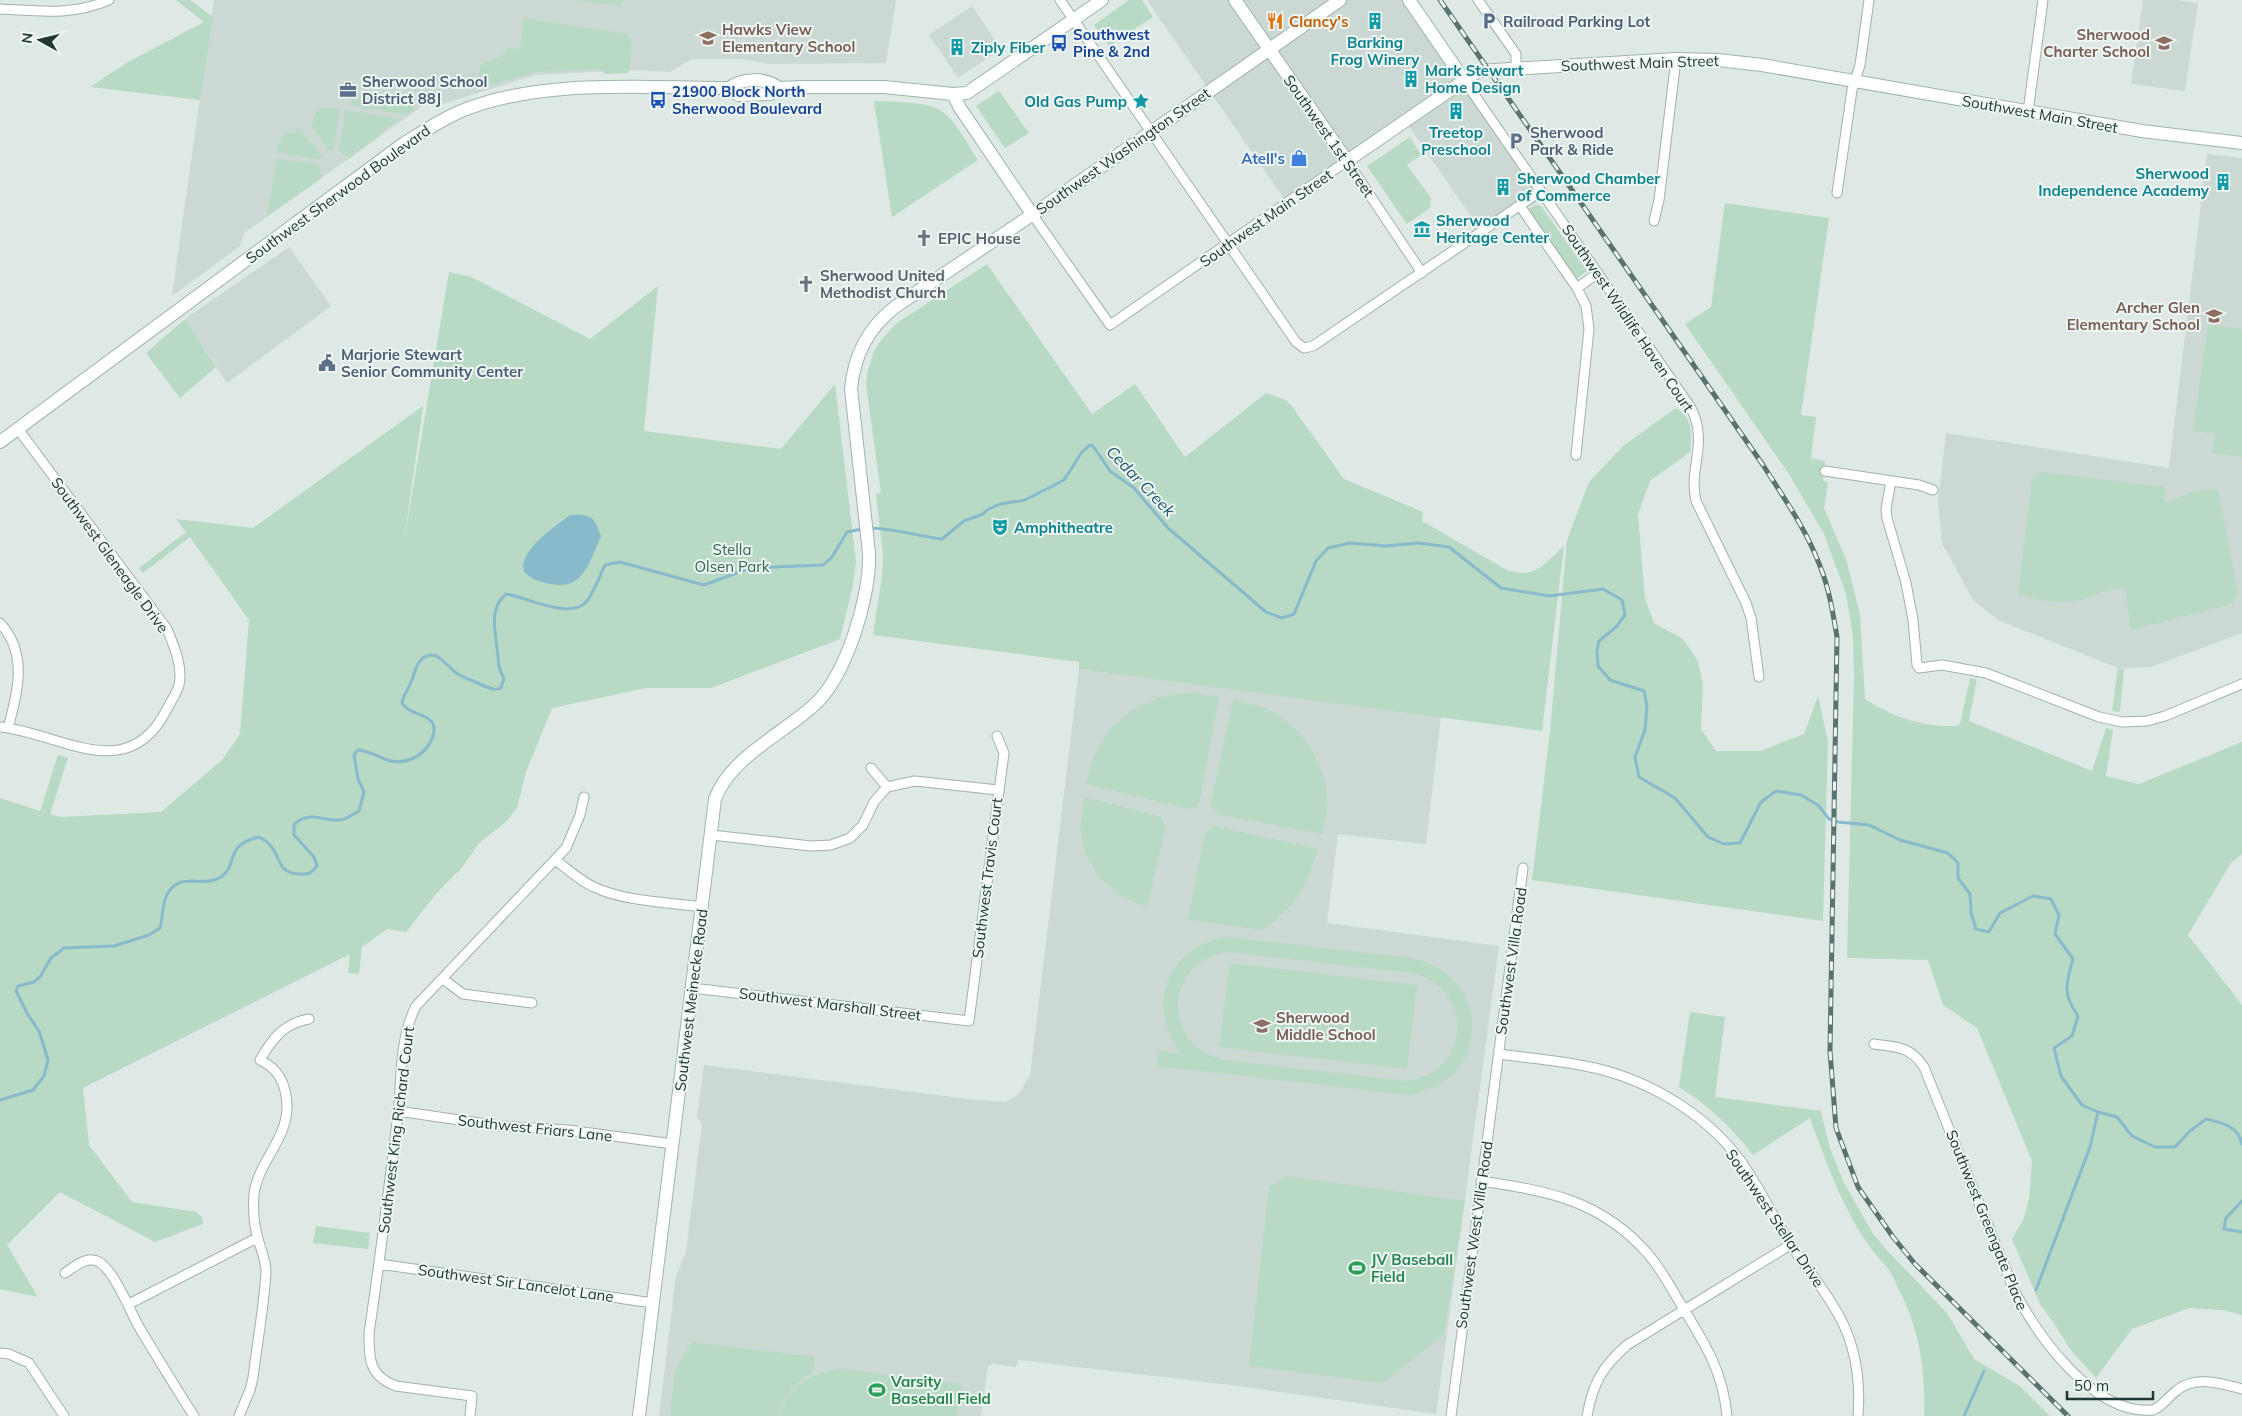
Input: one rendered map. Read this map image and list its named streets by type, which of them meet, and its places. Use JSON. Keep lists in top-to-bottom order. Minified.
{"streets":{"main road":["Southwest Main Street","Southwest 1st Street","Southwest Washington Street","Southwest Sherwood Boulevard","Southwest Meinecke Road"],"street":["Southwest Wildlife Haven Court","Southwest Gleneagle Drive","Southwest Travis Court","Southwest Villa Road","Southwest Marshall Street","Southwest Friars Lane","Southwest King Richard Court","Southwest Stellar Drive","Southwest Greengate Place","Southwest West Villa Road","Southwest Sir Lancelot Lane"]},"crossings":[["Southwest Main Street","Southwest 1st Street"],["Southwest Main Street","Southwest Washington Street"],["Southwest Main Street","Southwest Wildlife Haven Court"],["Southwest 1st Street","Southwest Washington Street"],["Southwest Washington Street","Southwest Meinecke Road"],["Southwest Sherwood Boulevard","Southwest Gleneagle Drive"],["Southwest Travis Court","Southwest Marshall Street"],["Southwest Villa Road","Southwest Stellar Drive"],["Southwest Villa Road","Southwest West Villa Road"],["Southwest Meinecke Road","Southwest Marshall Street"],["Southwest Meinecke Road","Southwest Friars Lane"],["Southwest Meinecke Road","Southwest Sir Lancelot Lane"],["Southwest Friars Lane","Southwest King Richard Court"],["Southwest King Richard Court","Southwest Sir Lancelot Lane"],["Southwest Stellar Drive","Southwest West Villa Road"]],"water":["Cedar Creek"],"parks":["Stella Olsen Park"],"places":{"restaurant":["Clancy's"],"building":["Barking Frog Winery","Ziply Fiber","Mark Stewart Home Design","Treetop Preschool","Sherwood Independence Academy","Sherwood Chamber of Commerce"],"parking":["Railroad Parking Lot","Sherwood Park & Ride"],"school or university":["Hawks View Elementary School","Sherwood Charter School","Archer Glen Elementary School","Sherwood Middle School"],"bus stop":["Southwest Pine & 2nd","21900 Block North Sherwood Boulevard"],"office":["Sherwood School District 88J"],"place":["Old Gas Pump"],"shop":["Atell's"],"museum":["Sherwood Heritage Center"],"church":["EPIC House","Sherwood United Methodist Church"],"public building":["Marjorie Stewart Senior Community Center"],"theatre":["Amphitheatre"],"sports":["JV Baseball Field","Varsity Baseball Field"]},"scale_bar":"50 m","north":"left"}
